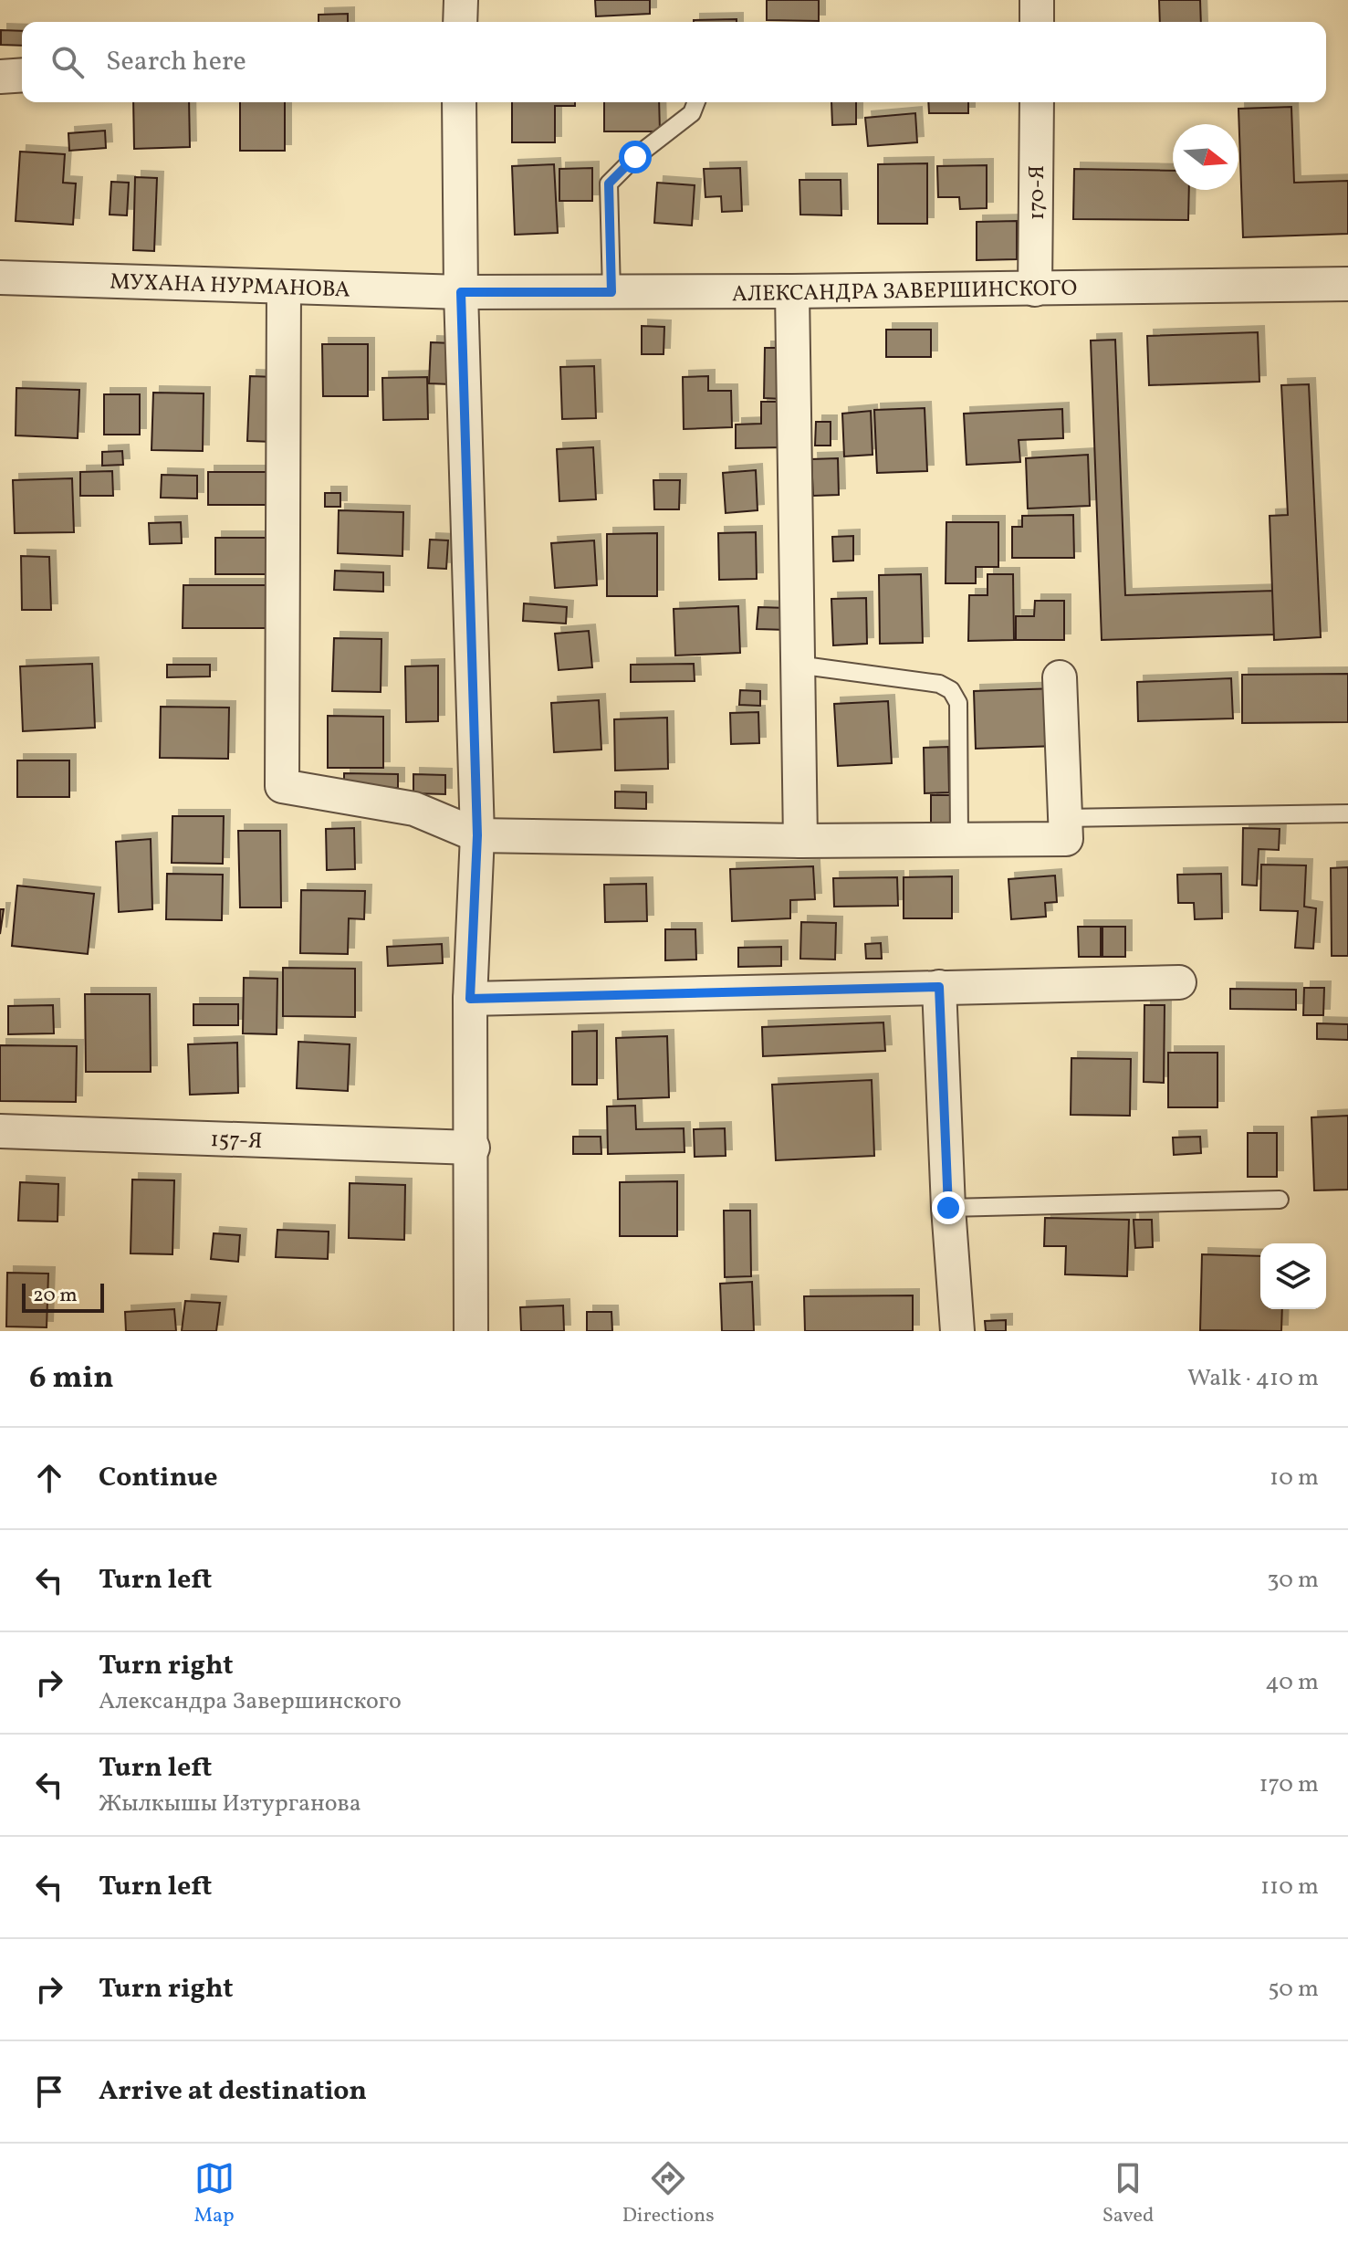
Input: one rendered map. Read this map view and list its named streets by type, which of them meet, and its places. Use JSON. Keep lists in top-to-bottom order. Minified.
{"streets":{"street":["170-Я","МУХАНА НУРМАНОВА","АЛЕКСАНДРА ЗАВЕРШИНСКОГО","157-Я"]},"crossings":[["170-Я","АЛЕКСАНДРА ЗАВЕРШИНСКОГО"],["МУХАНА НУРМАНОВА","АЛЕКСАНДРА ЗАВЕРШИНСКОГО"]],"scale_bar":"20 m","north":"right","page":{"search":"Search here","scale":"20 m","heading":["6 min","Walk · 410 m"],"list":[["Continue","10 m"],["Turn left","30 m"],["Turn right","Александра Завершинского","40 m"],["Turn left","Жылкышы Изтурганова","170 m"],["Turn left","110 m"],["Turn right","50 m"],"Arrive at destination"],"nav":["Map","Directions","Saved"]}}
